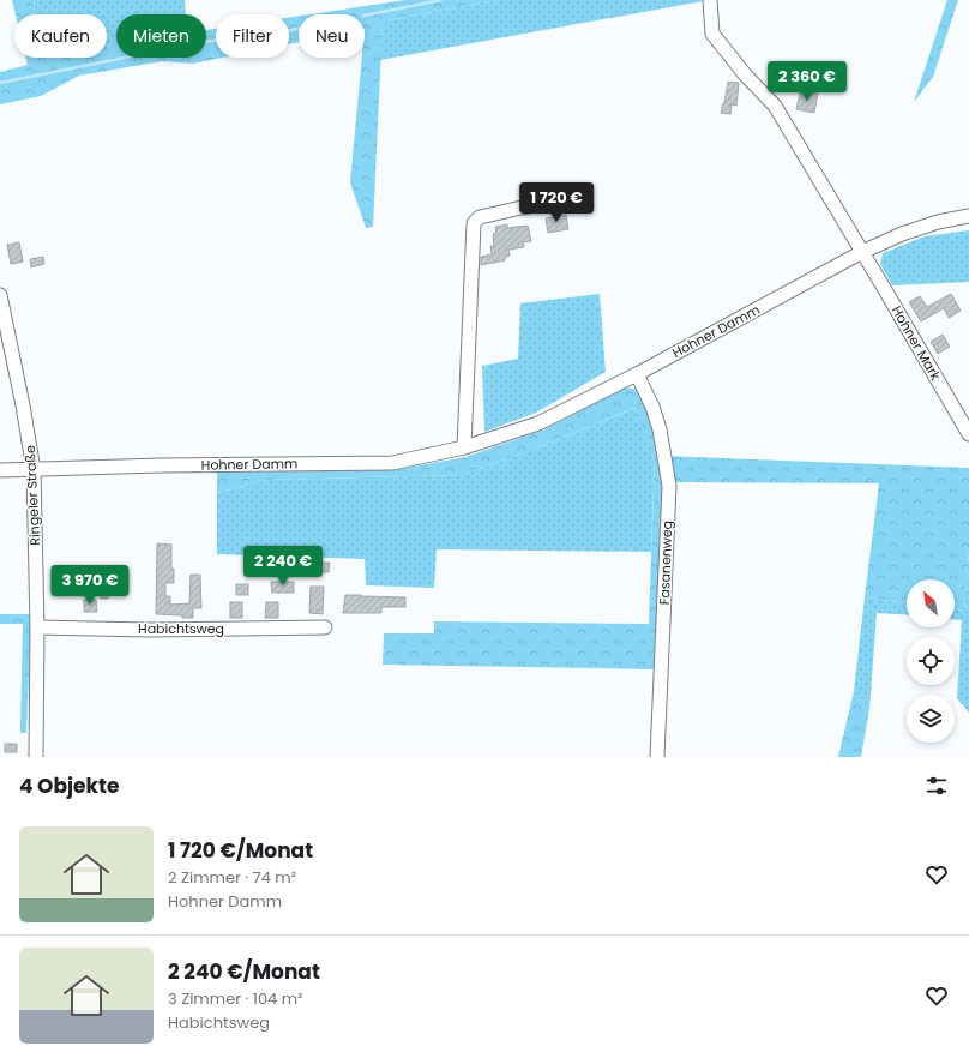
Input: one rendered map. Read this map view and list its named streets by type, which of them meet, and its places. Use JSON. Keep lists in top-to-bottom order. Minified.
{"streets":{"street":["Hohner Damm","Hohner Mark","Ringeler Straße","Fasanenweg","Habichtsweg"]},"crossings":[["Hohner Damm","Hohner Mark"],["Hohner Damm","Ringeler Straße"],["Hohner Damm","Fasanenweg"],["Ringeler Straße","Habichtsweg"]],"north":"top left","page":{"chip":["Kaufen","Mieten","Filter","Neu"],"price":["2 360 €","1 720 €","2 240 €","3 970 €"],"heading":"4 Objekte","list":[{"name":"1 720 €/Monat","note":"2 Zimmer · 74 m² · Hohner Damm"},{"name":"2 240 €/Monat","note":"3 Zimmer · 104 m² · Habichtsweg"}]}}
